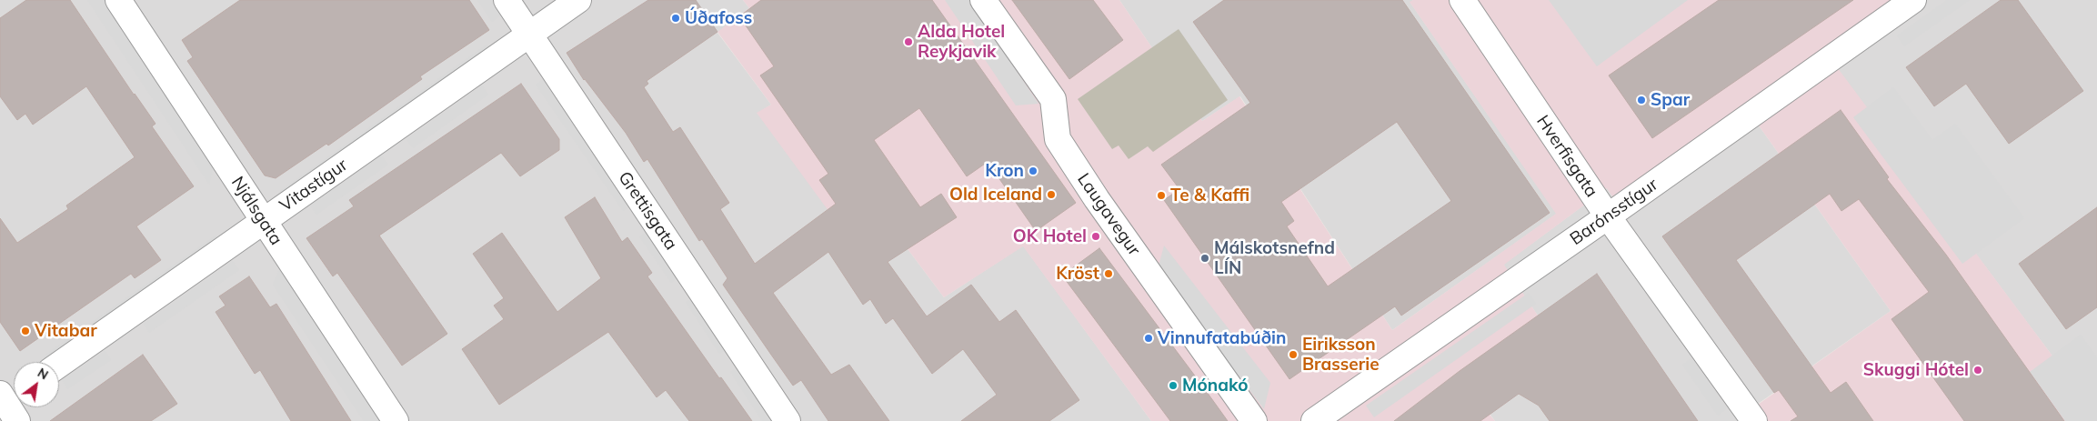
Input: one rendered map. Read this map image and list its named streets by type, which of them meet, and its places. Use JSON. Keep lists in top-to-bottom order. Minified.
{"streets":{"street":["Hverfisgata","Vitastígur","Njálsgata","Grettisgata","Barónsstígur","Laugavegur"]},"crossings":[["Hverfisgata","Barónsstígur"],["Vitastígur","Njálsgata"],["Vitastígur","Grettisgata"]],"places":["Úðafoss","Alda Hotel Reykjavik","Spar","Kron","Old Iceland","Te & Kaffi","OK Hotel","Málskotsnefnd LÍN","Kröst","Vitabar","Vinnufatabúðin","Eiriksson Brasserie","Skuggi Hótel","Mónakó"],"north":"top right"}
